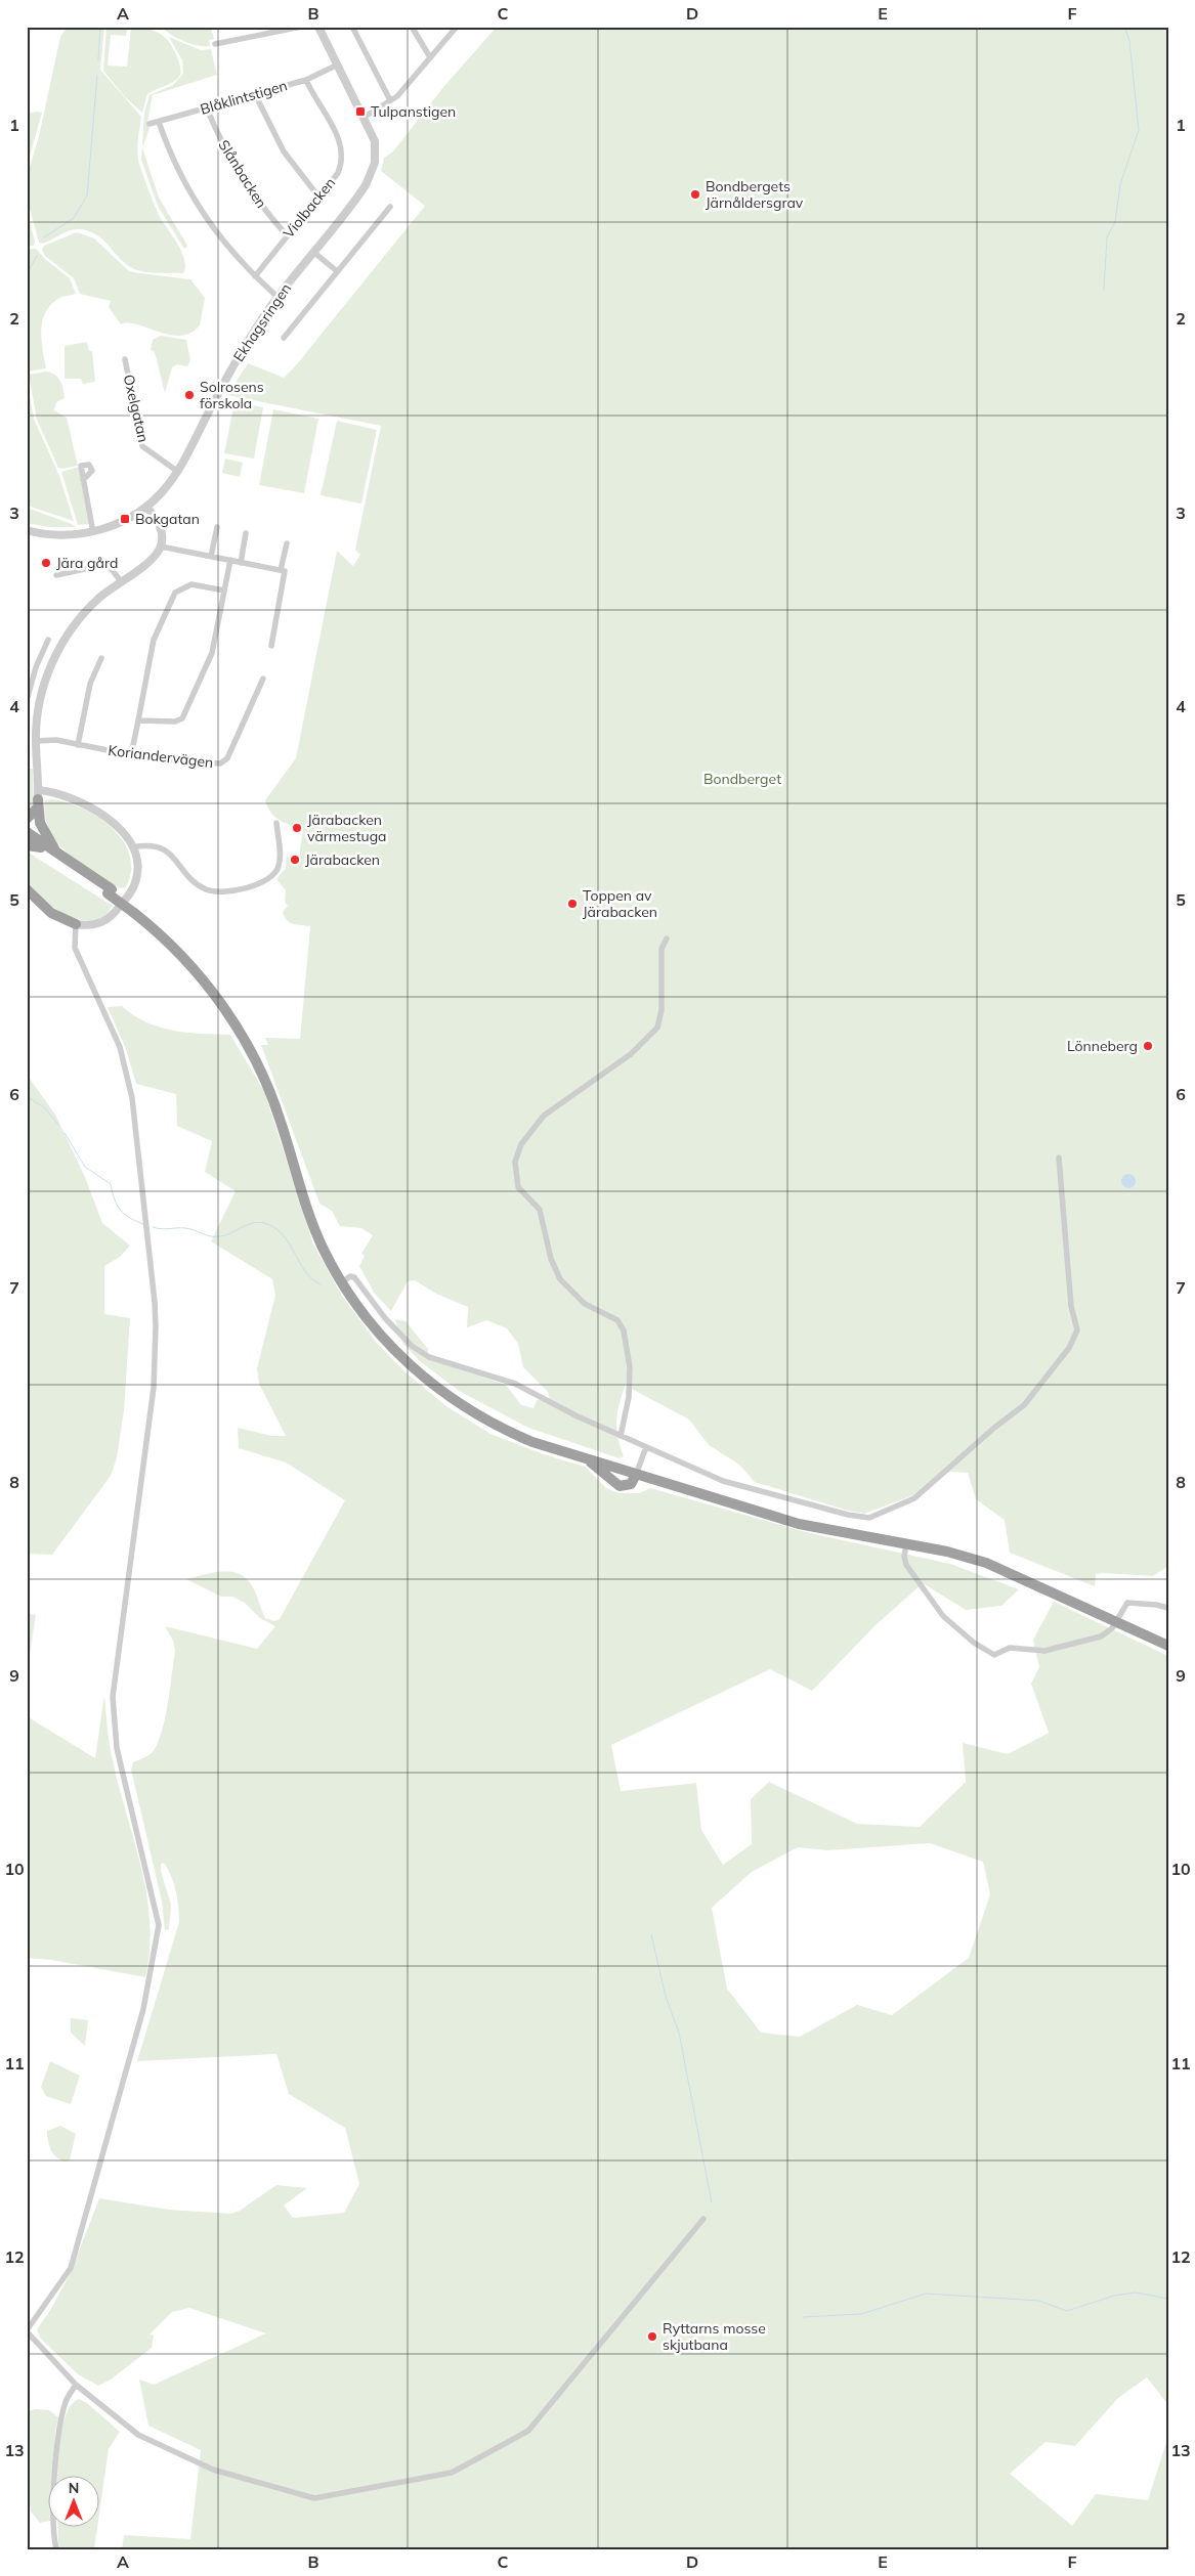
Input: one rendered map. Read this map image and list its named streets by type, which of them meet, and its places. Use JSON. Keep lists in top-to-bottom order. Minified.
{"streets":{"street":["Blåklintstigen","Slånbacken","Violbacken","Ekhagsringen","Oxelgatan","Koriandervägen"]},"crossings":[["Blåklintstigen","Slånbacken"],["Blåklintstigen","Violbacken"],["Blåklintstigen","Ekhagsringen"],["Slånbacken","Violbacken"],["Ekhagsringen","Oxelgatan"]],"parks":["Bondberget"],"places":{"transit":["Tulpanstigen","Bokgatan"],"other":["Bondbergets Järnåldersgrav","Solrosens förskola","Jära gård","Järabacken värmestuga","Järabacken","Toppen av Järabacken","Lönneberg","Ryttarns mosse skjutbana"]},"north":"top","grid":{"columns":["A","B","C","D","E","F"],"rows":["1","2","3","4","5","6","7","8","9","10","11","12","13"]}}
